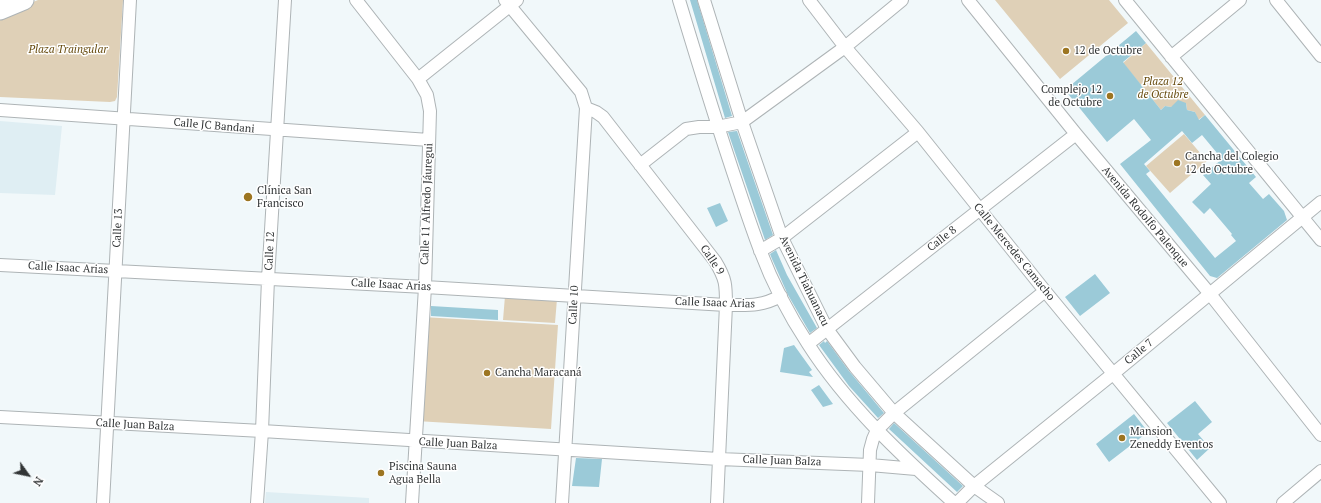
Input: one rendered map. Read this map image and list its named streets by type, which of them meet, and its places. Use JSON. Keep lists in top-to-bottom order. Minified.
{"streets":{"street":["Calle JC Bandani","Calle 11 Alfredo Jáuregui","Avenida Rodolfo Palenque","Calle 13","Calle 8","Calle 12","Calle Mercedes Camacho","Calle 9","Calle Isaac Arias","Avenida Tiahuanacu","Calle 10","Calle 7","Calle Juan Balza"]},"crossings":[["Calle JC Bandani","Calle 11 Alfredo Jáuregui"],["Calle JC Bandani","Calle 13"],["Calle JC Bandani","Calle 12"],["Calle 11 Alfredo Jáuregui","Calle Isaac Arias"],["Calle 11 Alfredo Jáuregui","Calle Juan Balza"],["Avenida Rodolfo Palenque","Calle 8"],["Avenida Rodolfo Palenque","Calle 7"],["Calle 13","Calle Isaac Arias"],["Calle 13","Calle Juan Balza"],["Calle 8","Calle Mercedes Camacho"],["Calle 8","Avenida Tiahuanacu"],["Calle 12","Calle Isaac Arias"],["Calle 12","Calle Juan Balza"],["Calle Mercedes Camacho","Calle 7"],["Calle 9","Calle Isaac Arias"],["Calle 9","Calle 10"],["Calle 9","Calle Juan Balza"],["Calle Isaac Arias","Calle 10"],["Avenida Tiahuanacu","Calle 7"],["Calle 10","Calle Juan Balza"]],"parks":["Plaza Traingular","Plaza 12 de Octubre"],"places":["12 de Octubre","Complejo 12 de Octubre","Cancha del Colegio 12 de Octubre","Clínica San Francisco","Cancha Maracaná","Mansion Zeneddy Eventos","Piscina Sauna Agua Bella"],"north":"bottom right"}
